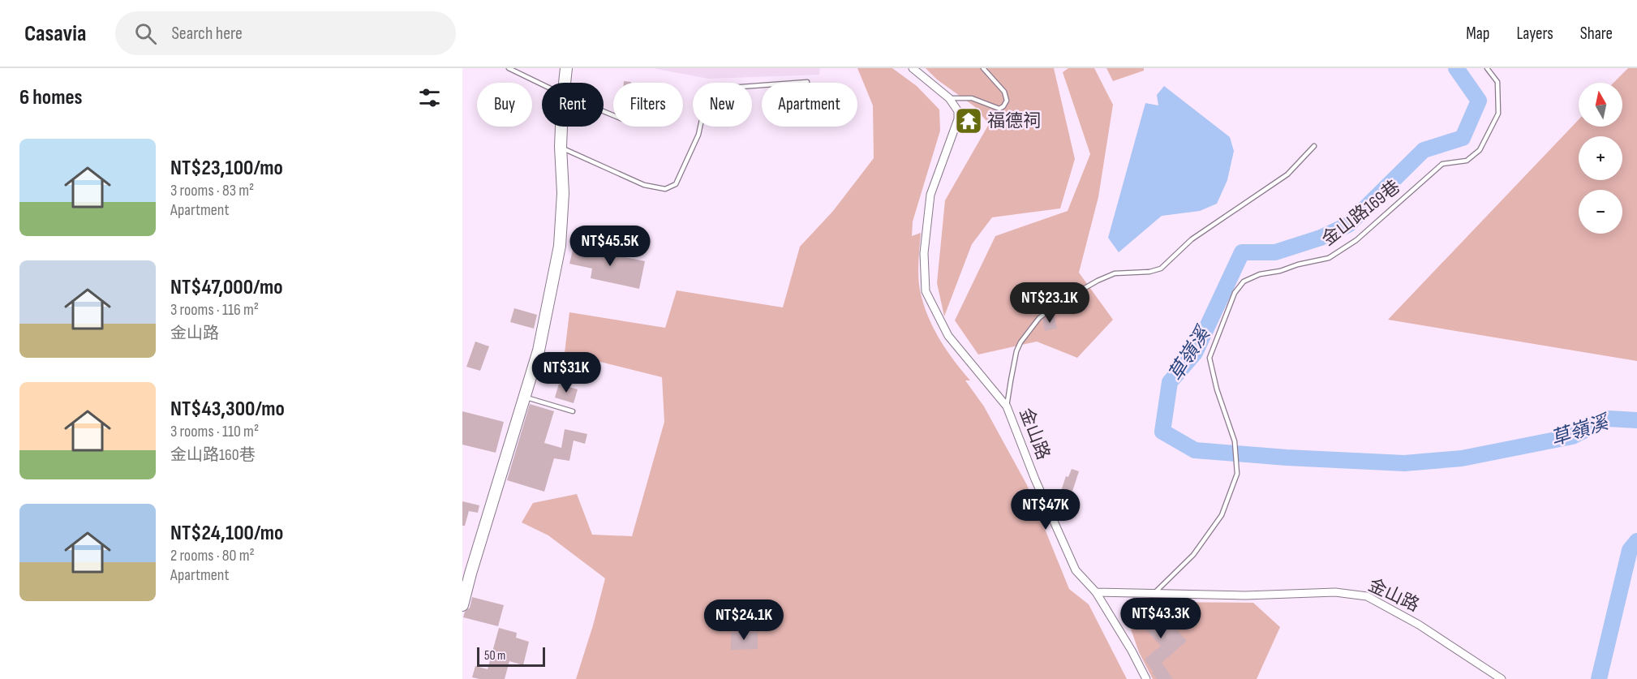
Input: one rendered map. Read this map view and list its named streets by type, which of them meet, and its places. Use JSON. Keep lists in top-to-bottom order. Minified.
{"streets":{"street":["金山路"],"lane":["金山路169巷"]},"crossings":[["金山路169巷","金山路"]],"water":["草嶺溪"],"places":{"temple":["福德祠"]},"scale_bar":"50 m","north":"top","page":{"header":"Casavia","search":"Search here","nav":["Map","Layers","Share"],"heading":"6 homes","map_buttons":["+","−"],"chip":["Buy","Rent","Filters","New","Apartment"],"list":[{"name":"NT$23,100/mo","note":"3 rooms · 83 m² · Apartment"},{"name":"NT$47,000/mo","note":"3 rooms · 116 m² · 金山路"},{"name":"NT$43,300/mo","note":"3 rooms · 110 m² · 金山路160巷"},{"name":"NT$24,100/mo","note":"2 rooms · 80 m² · Apartment"}],"price":["NT$45.5K","NT$23.1K","NT$31K","NT$47K","NT$43.3K","NT$24.1K"],"scale":"50 m"}}
